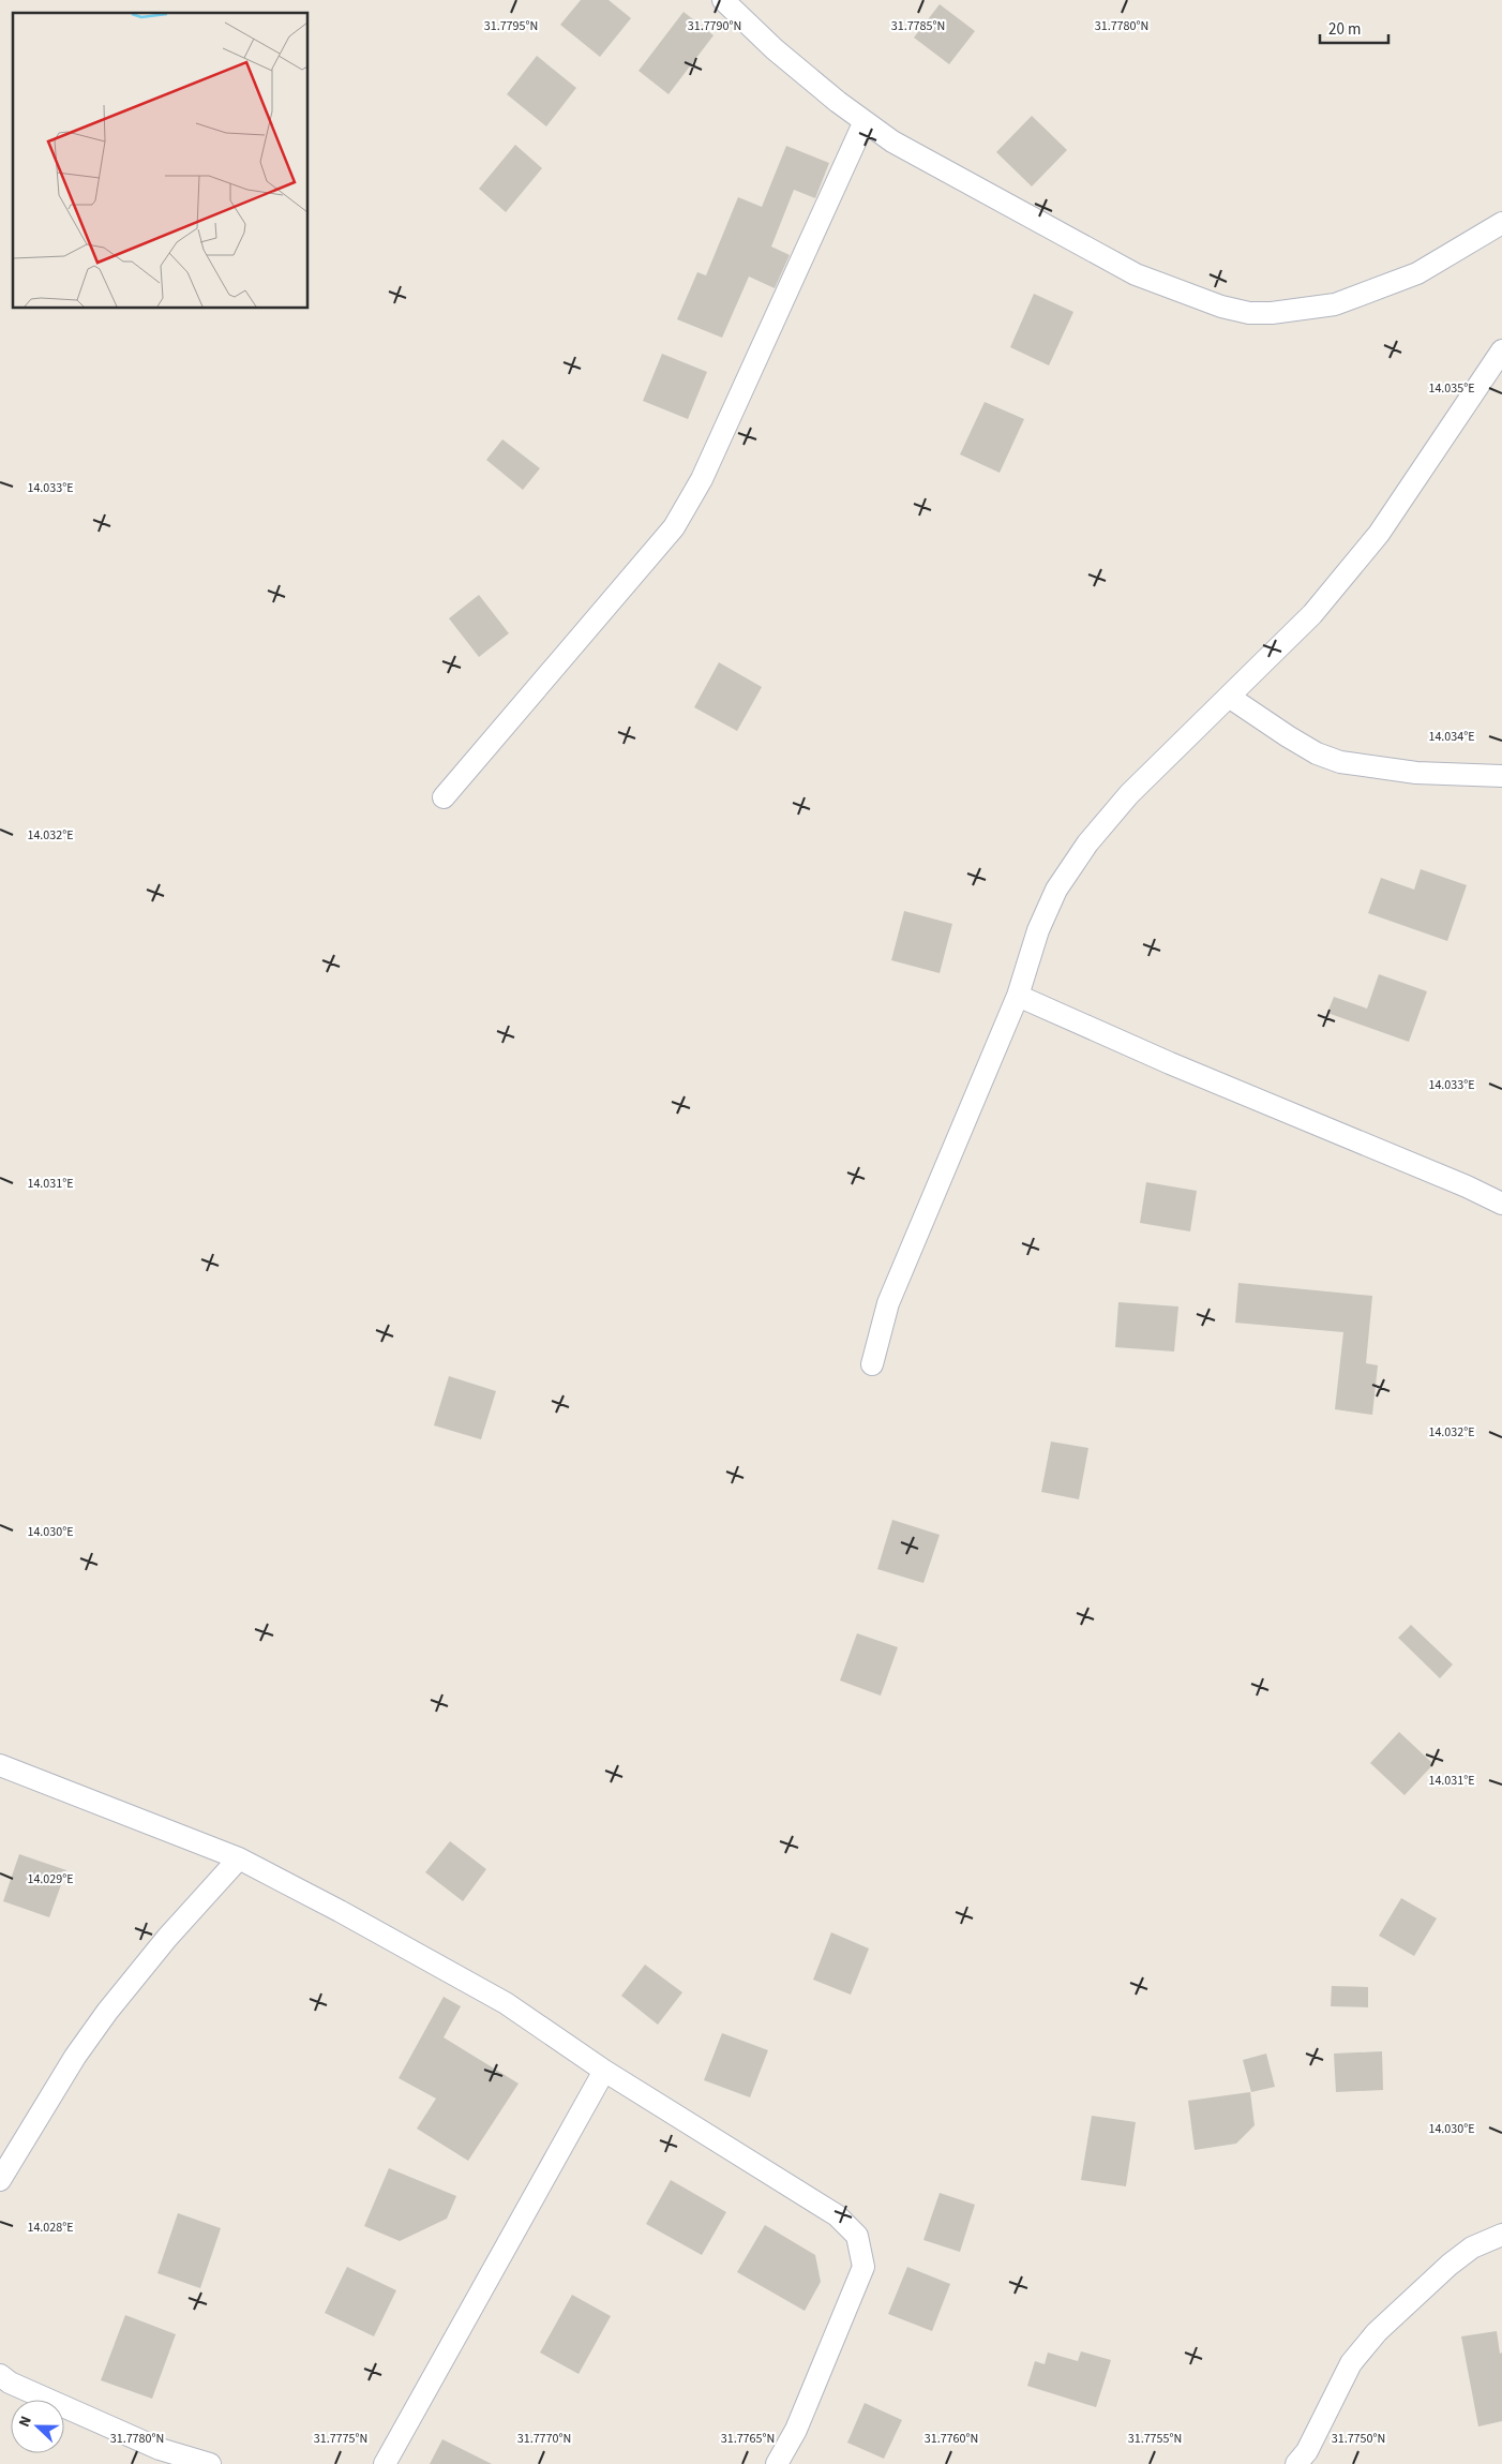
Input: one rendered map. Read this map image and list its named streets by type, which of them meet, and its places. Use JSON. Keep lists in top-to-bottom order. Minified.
{"scale_bar":"20 m","north":"left","coordinates":["31.7785°N","31.7795°N","31.7790°N","31.7780°N","14.035°E","14.033°E","14.034°E","14.032°E","14.031°E","14.030°E","14.029°E","14.028°E","31.7775°N","31.7770°N","31.7765°N","31.7760°N","31.7755°N","31.7750°N"]}
